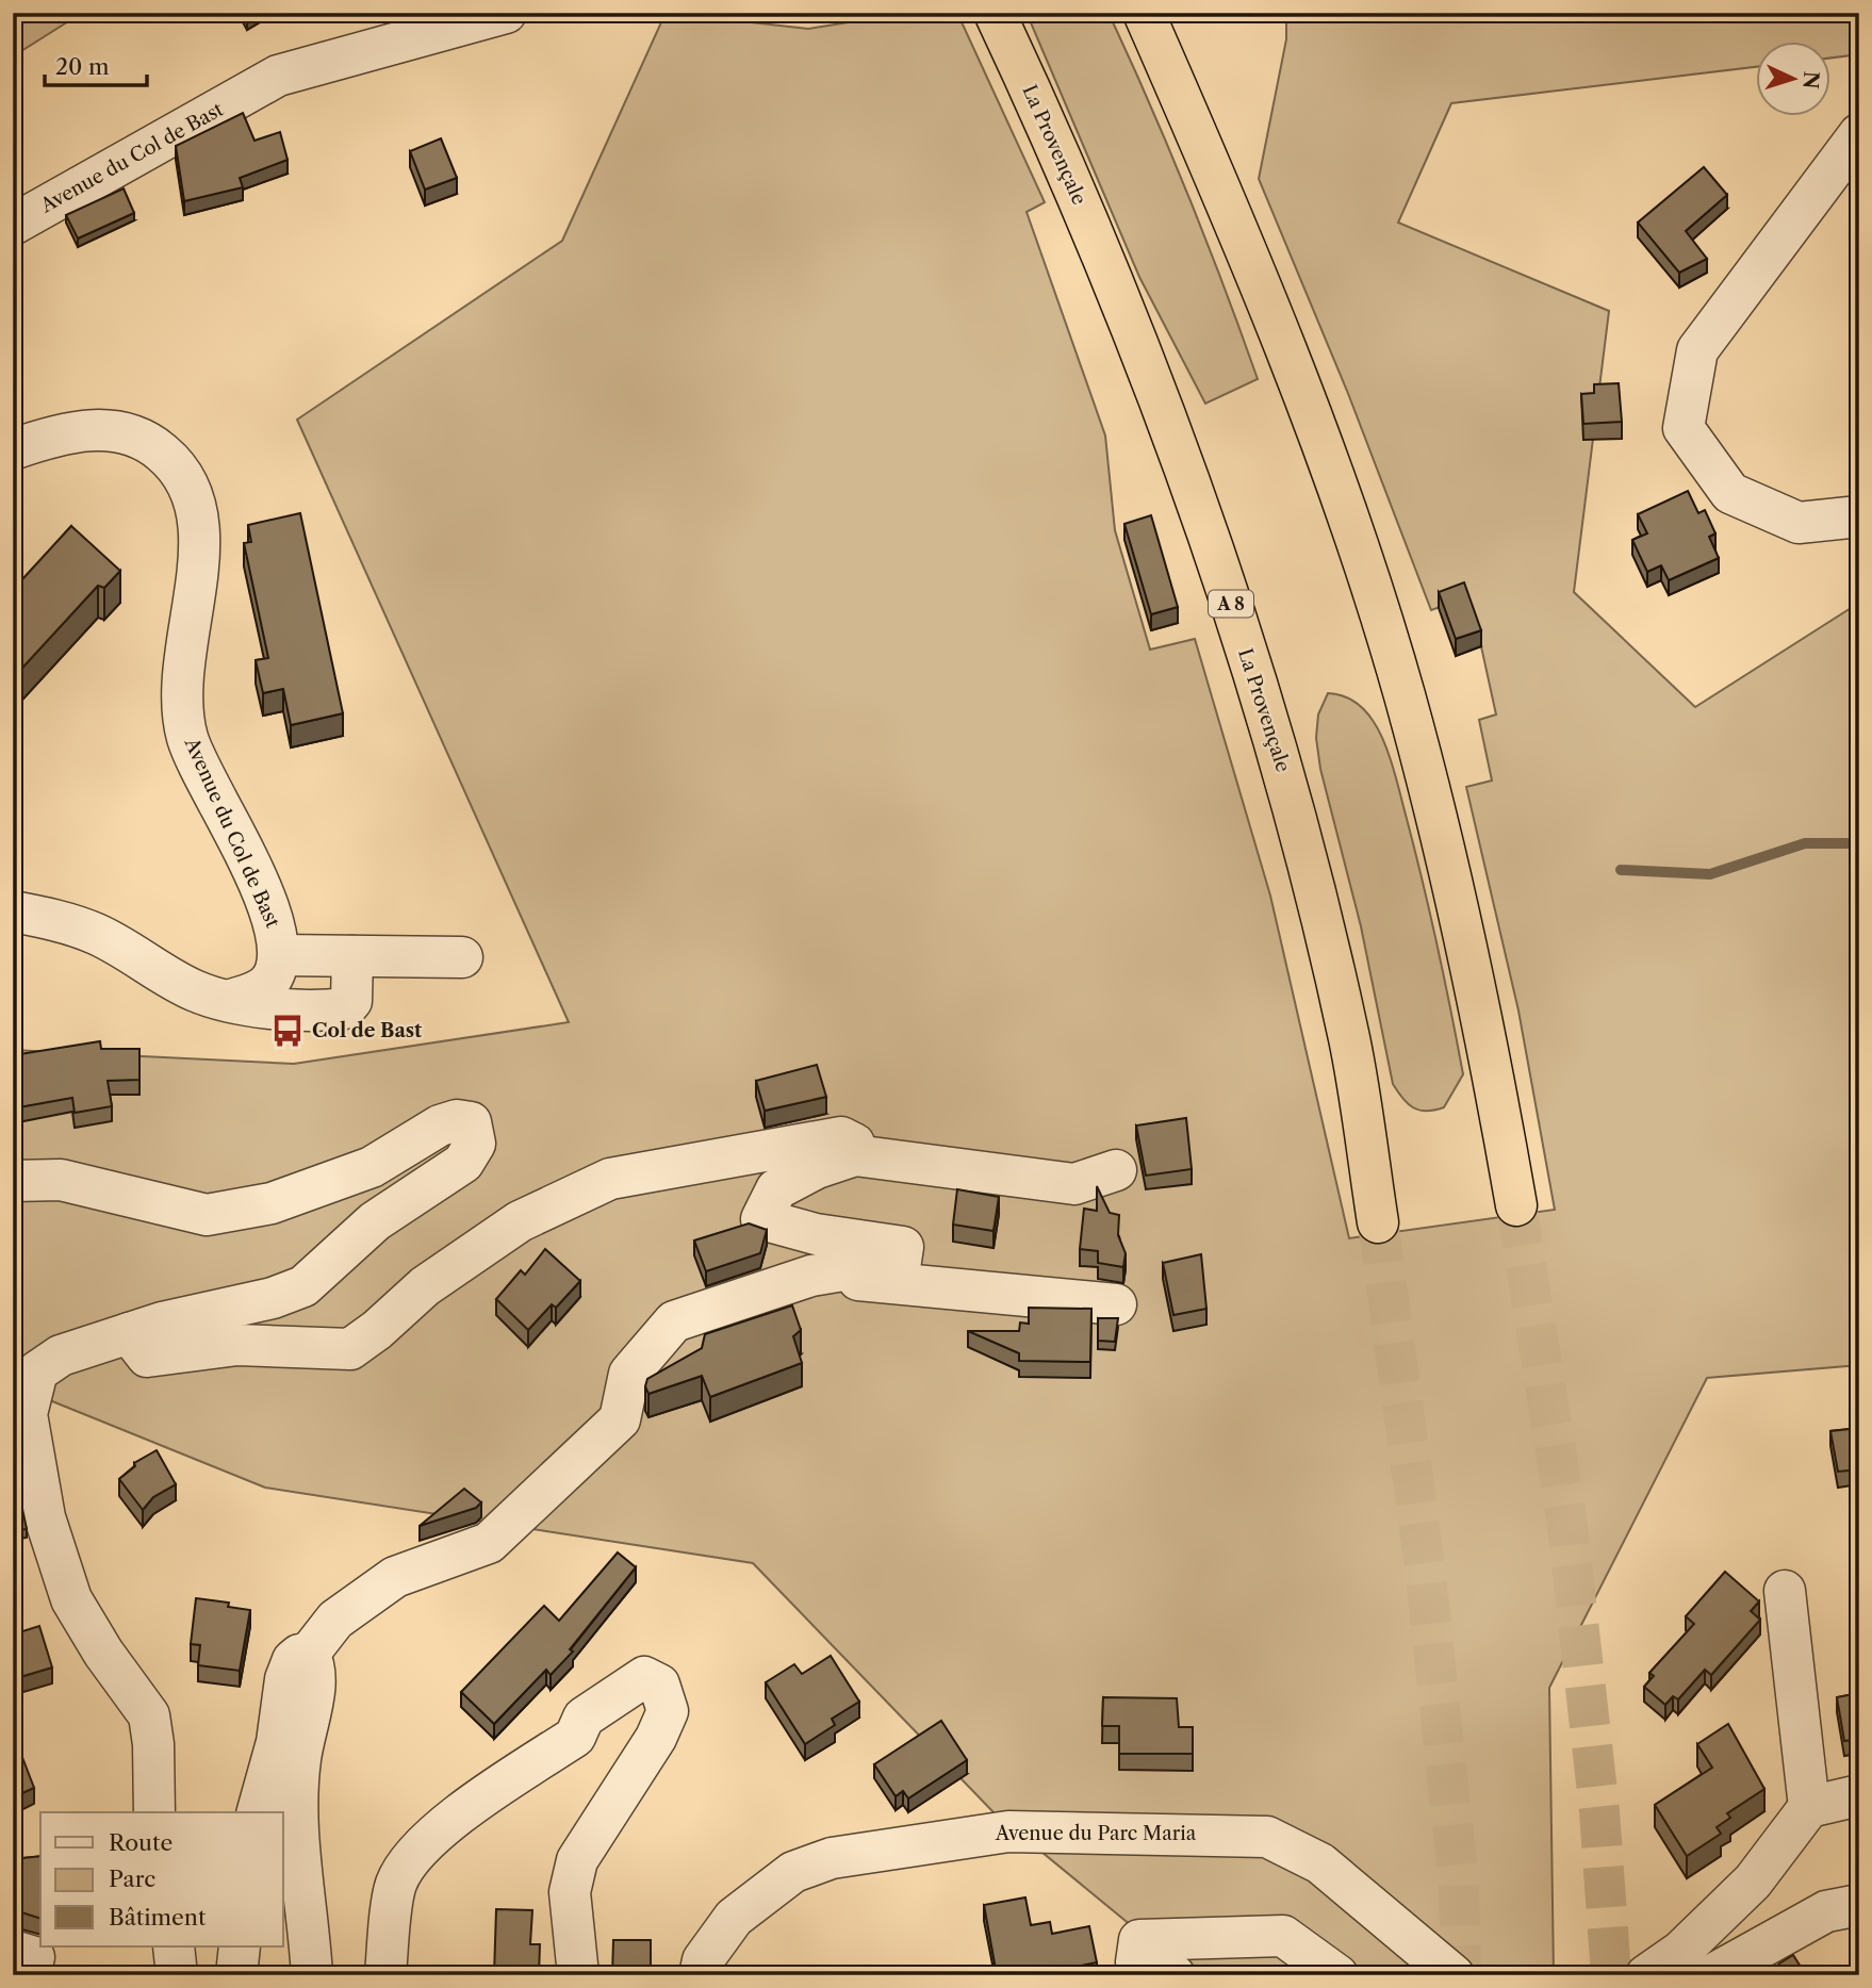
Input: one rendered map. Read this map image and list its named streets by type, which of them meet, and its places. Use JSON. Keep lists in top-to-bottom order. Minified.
{"streets":{"highway":["La Provençale","A 8"],"street":["Avenue du Col de Bast","Avenue du Parc Maria"]},"places":{"bus stop":["Col de Bast"]},"legend":["Route","Parc","Bâtiment"],"scale_bar":"20 m","north":"right"}
